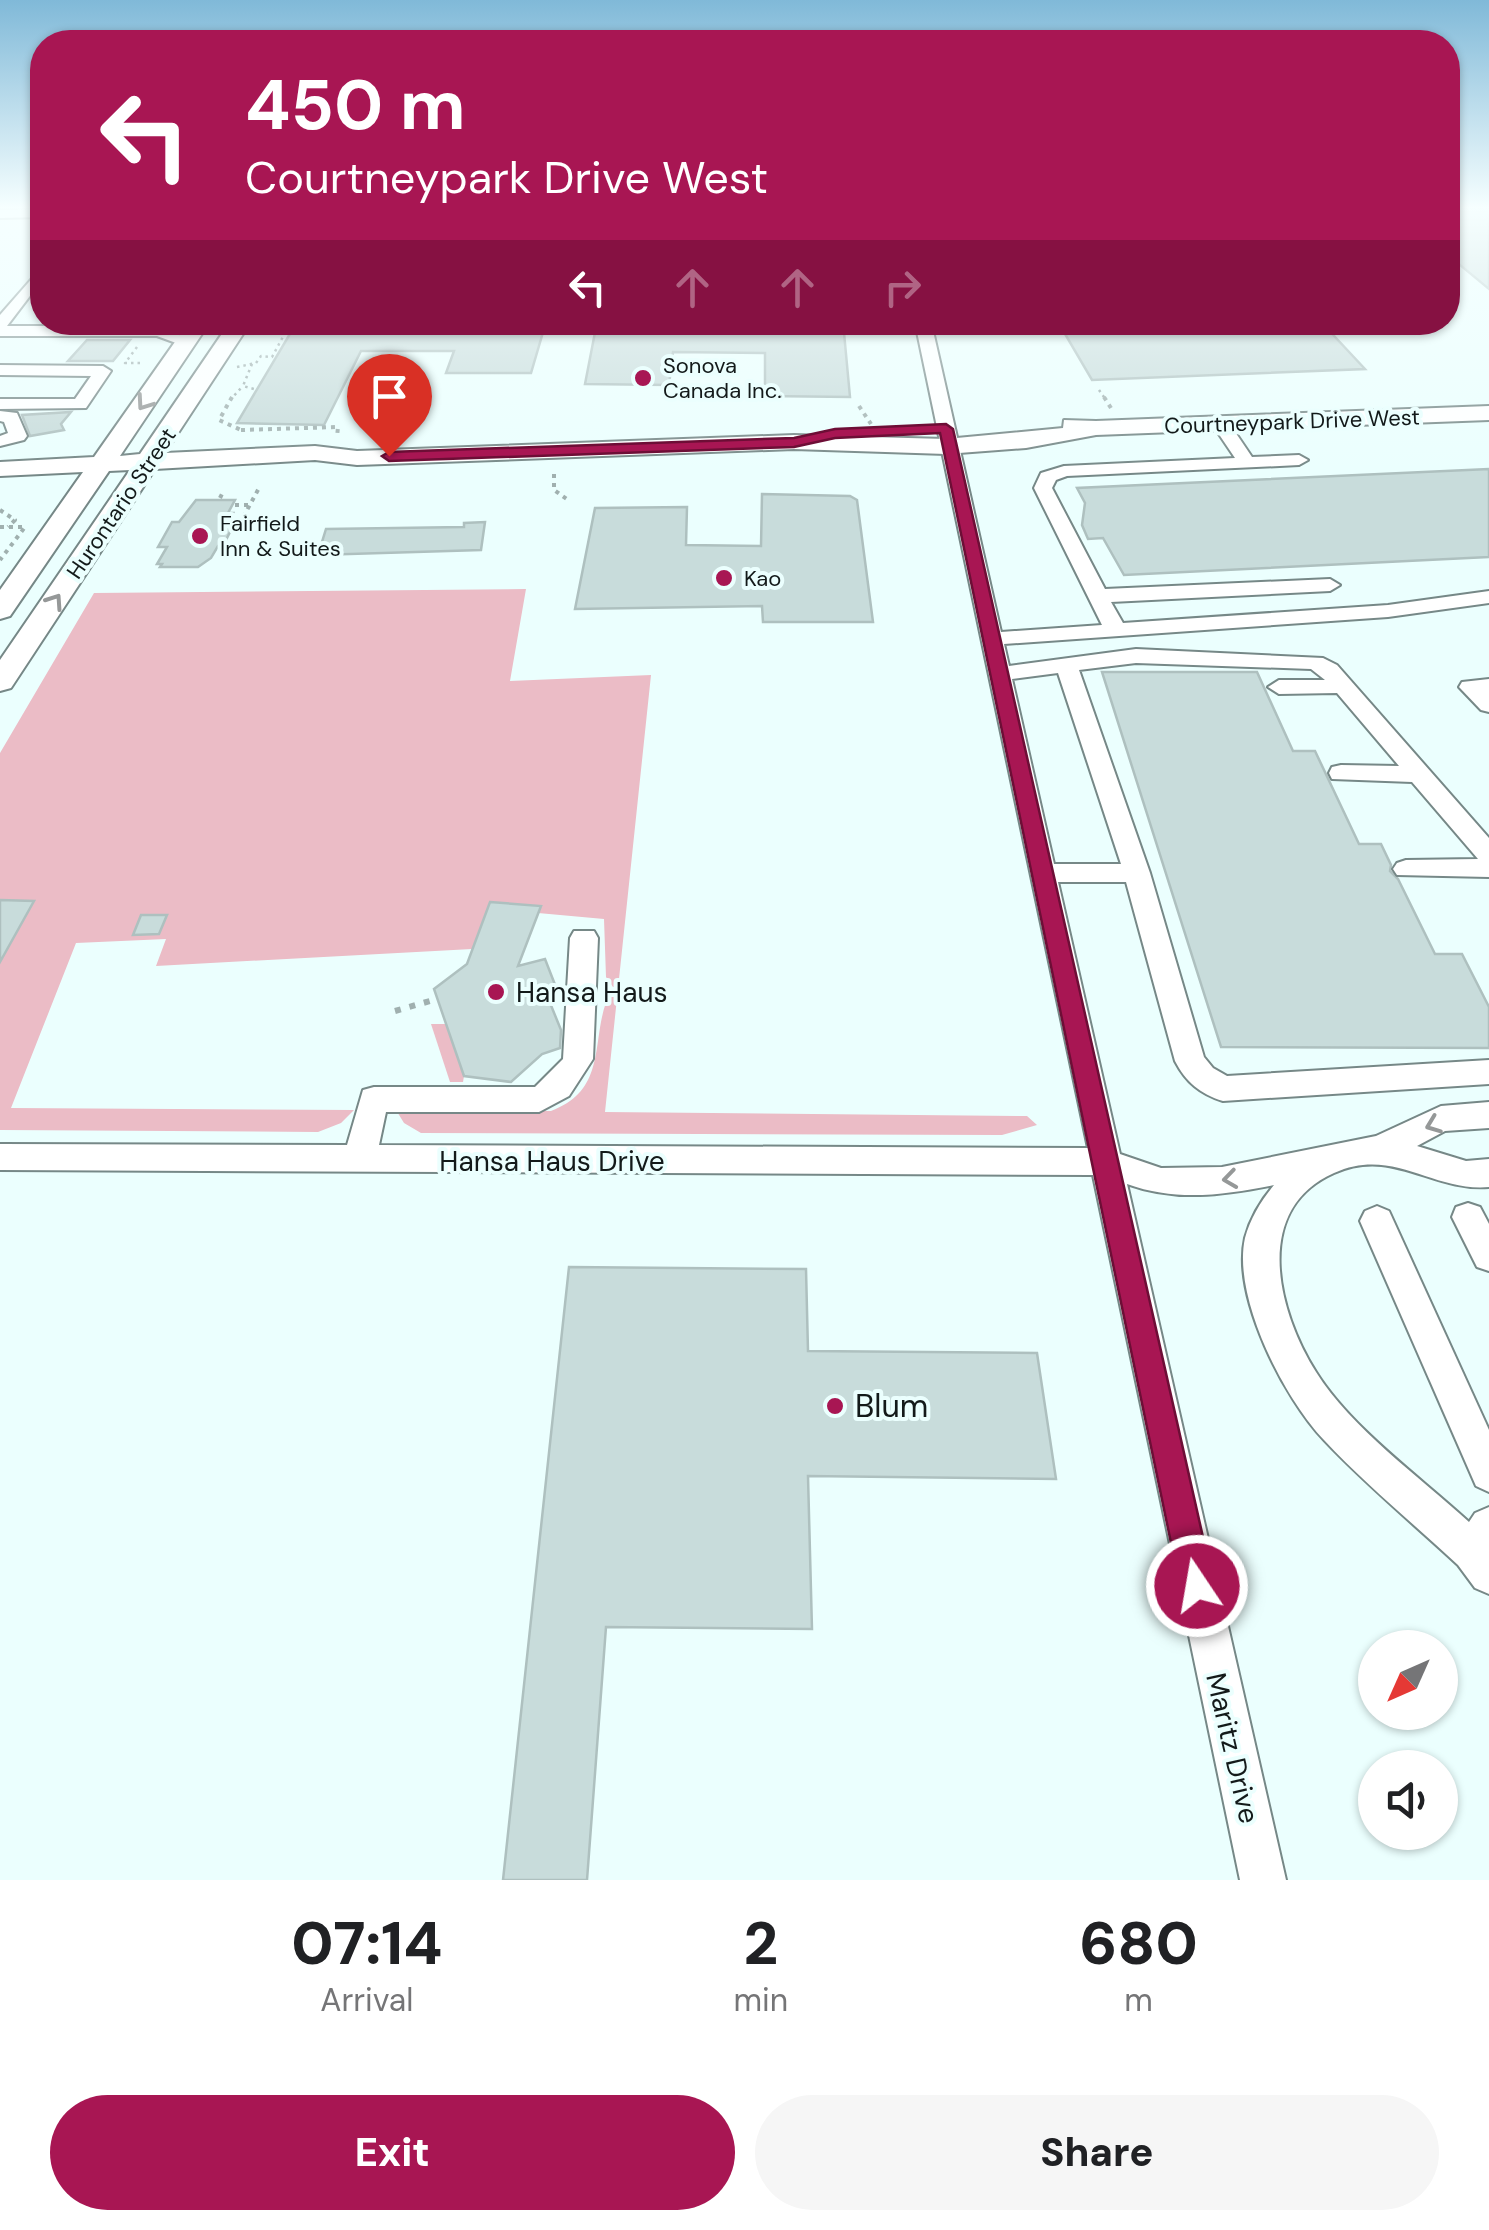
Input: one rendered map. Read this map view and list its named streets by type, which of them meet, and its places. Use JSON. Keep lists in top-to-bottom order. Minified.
{"streets":{"main road":["Courtneypark Drive West","Hurontario Street"],"street":["Hansa Haus Drive","Maritz Drive"]},"crossings":[["Courtneypark Drive West","Hurontario Street"],["Courtneypark Drive West","Maritz Drive"],["Hansa Haus Drive","Maritz Drive"]],"places":["Sonova Canada Inc.","Fairfield Inn & Suites","Kao","Hansa Haus","Blum"],"north":"bottom left","page":{"turn":["450 m","Courtneypark Drive West"],"eta":["07:14","Arrival","2","min","680","m"],"buttons":["Exit","Share"]}}
